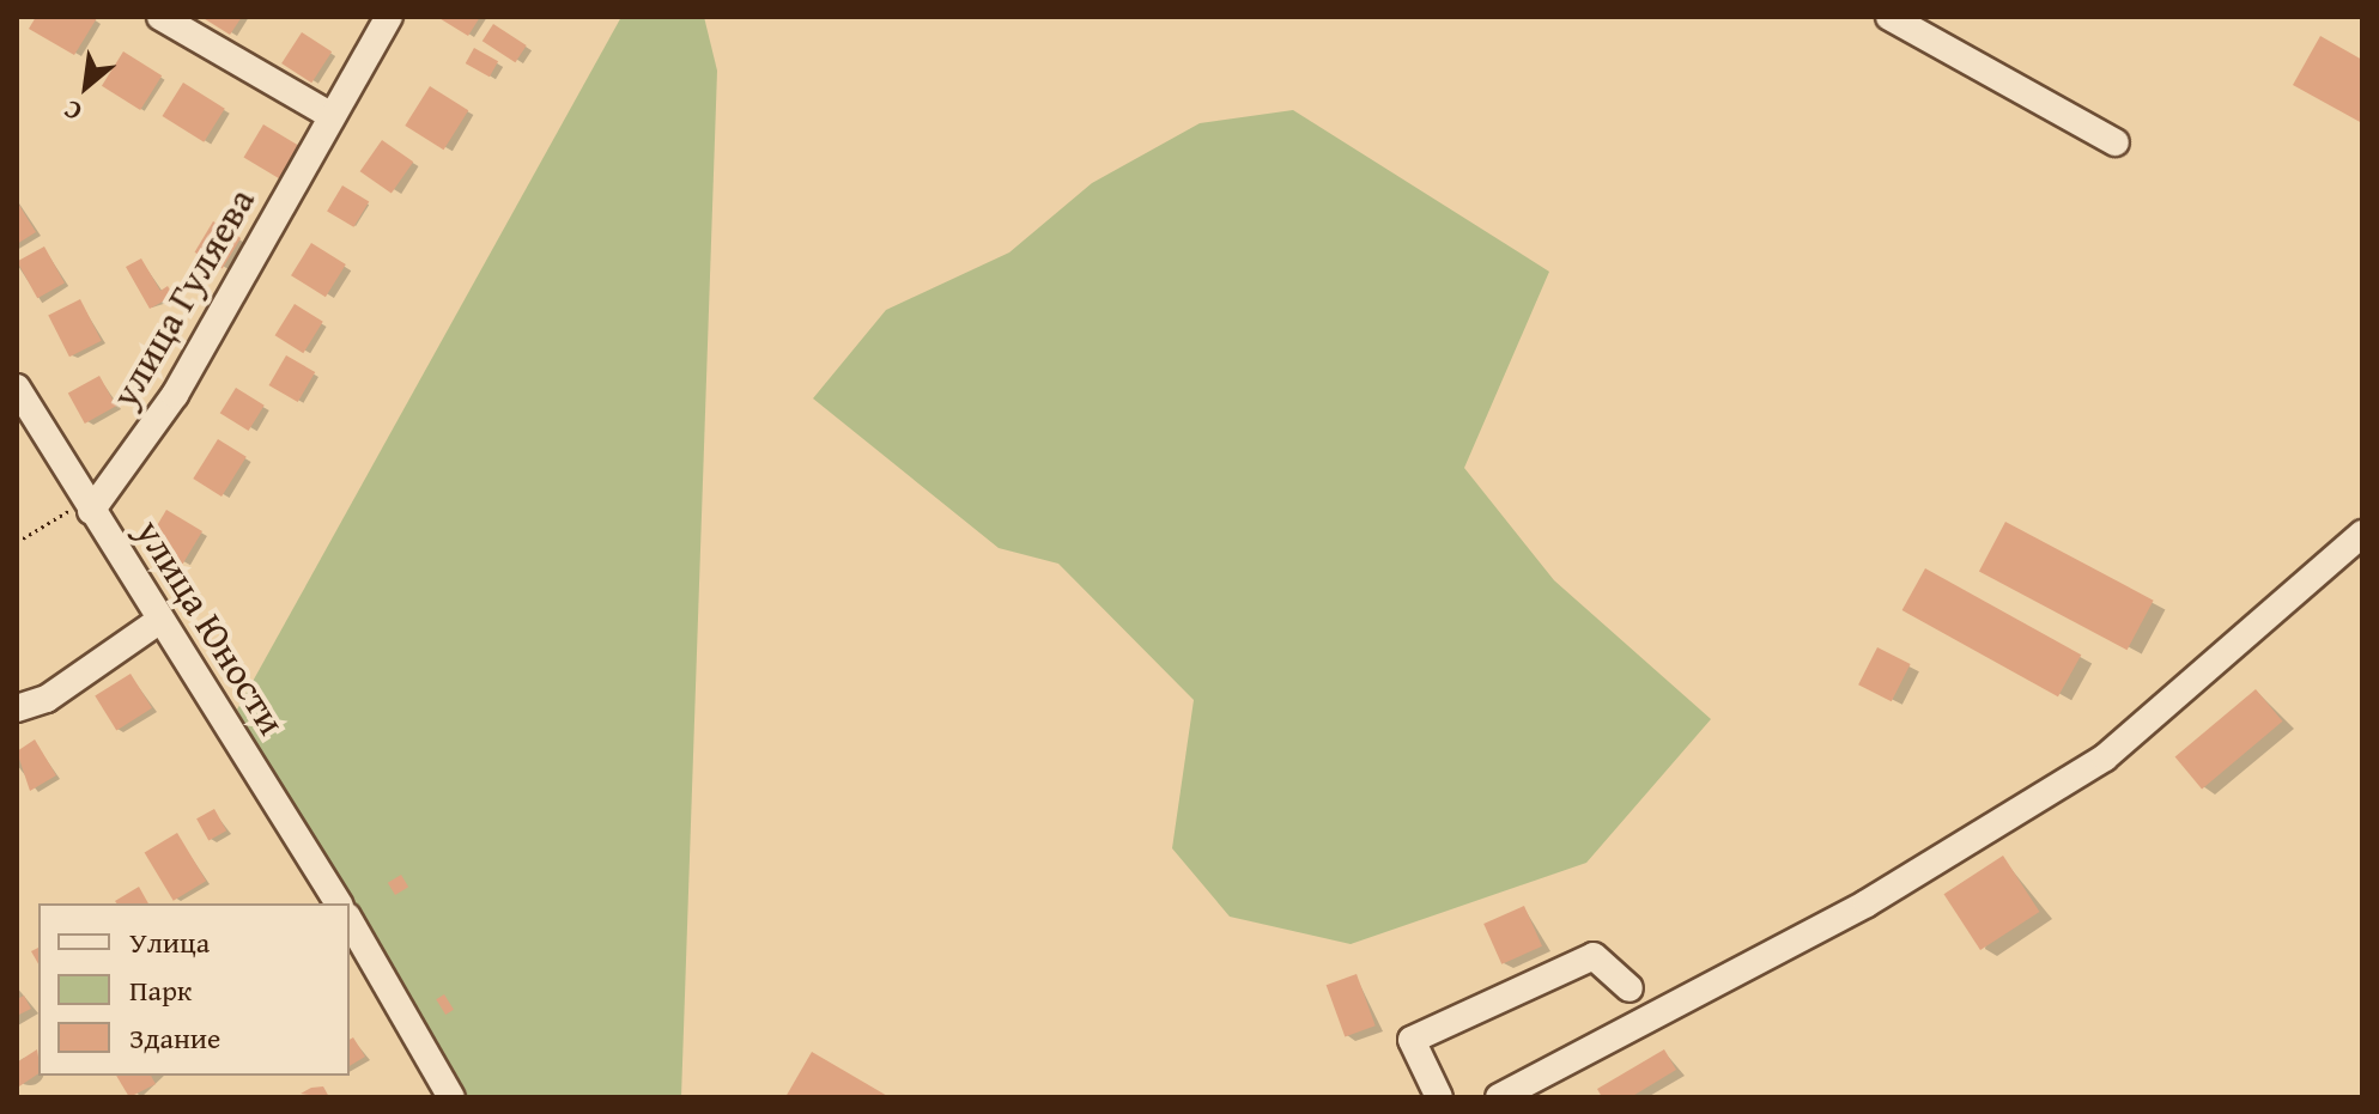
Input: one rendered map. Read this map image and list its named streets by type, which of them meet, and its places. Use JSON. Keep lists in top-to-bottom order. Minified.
{"streets":{"street":["улица Гуляева","улица Юности"]},"crossings":[["улица Гуляева","улица Юности"]],"legend":["Улица","Парк","Здание"],"north":"bottom left"}
